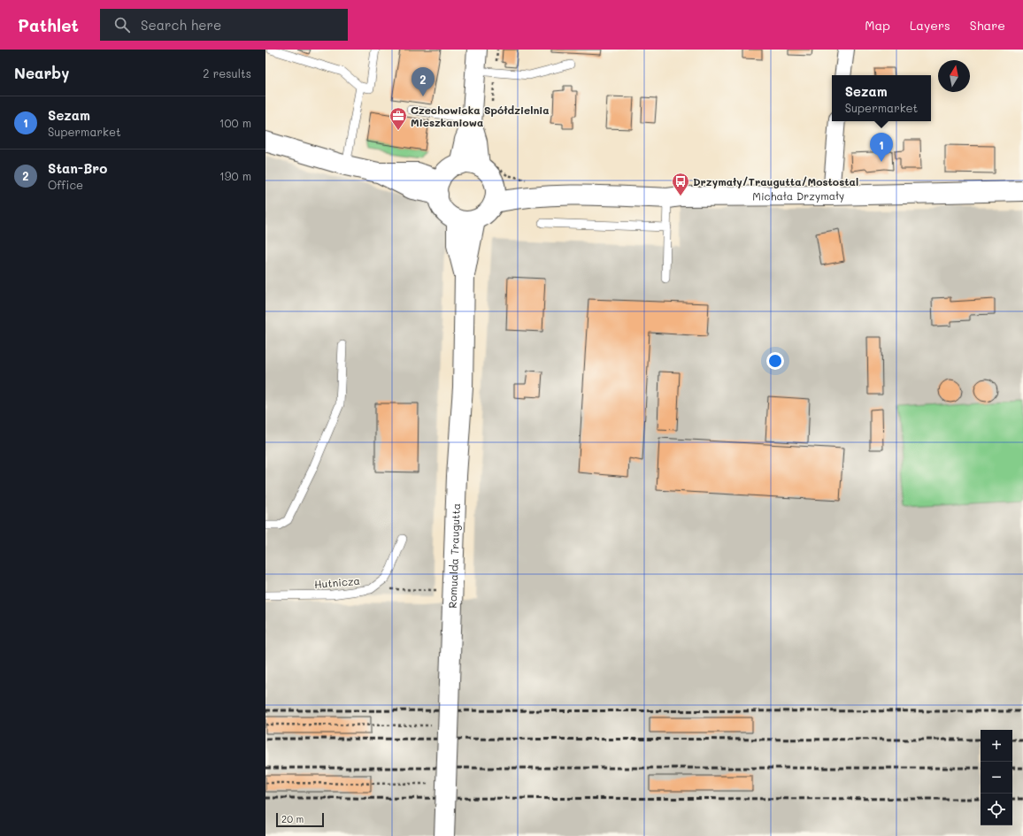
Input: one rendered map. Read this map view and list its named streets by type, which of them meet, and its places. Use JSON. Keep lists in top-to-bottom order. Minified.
{"streets":{"street":["Michała Drzymały","Romualda Traugutta"],"lane":["Hutnicza"]},"places":{"office":["Czechowicka Spółdzielnia Mieszkaniowa"],"bus stop":["Drzymały/Traugutta/Mostostal"]},"scale_bar":"20 m","north":"top","page":{"header":"Pathlet","search":"Search here","nav":["Map","Layers","Share"],"heading":["Nearby","2 results"],"pins":["2","1"],"popup":["Sezam","Supermarket"],"list":[{"mark":"1","name":"Sezam","note":"Supermarket","value":"100 m"},{"mark":"2","name":"Stan-Bro","note":"Office","value":"190 m"}],"map_buttons":["+","−"],"scale":"20 m"}}
